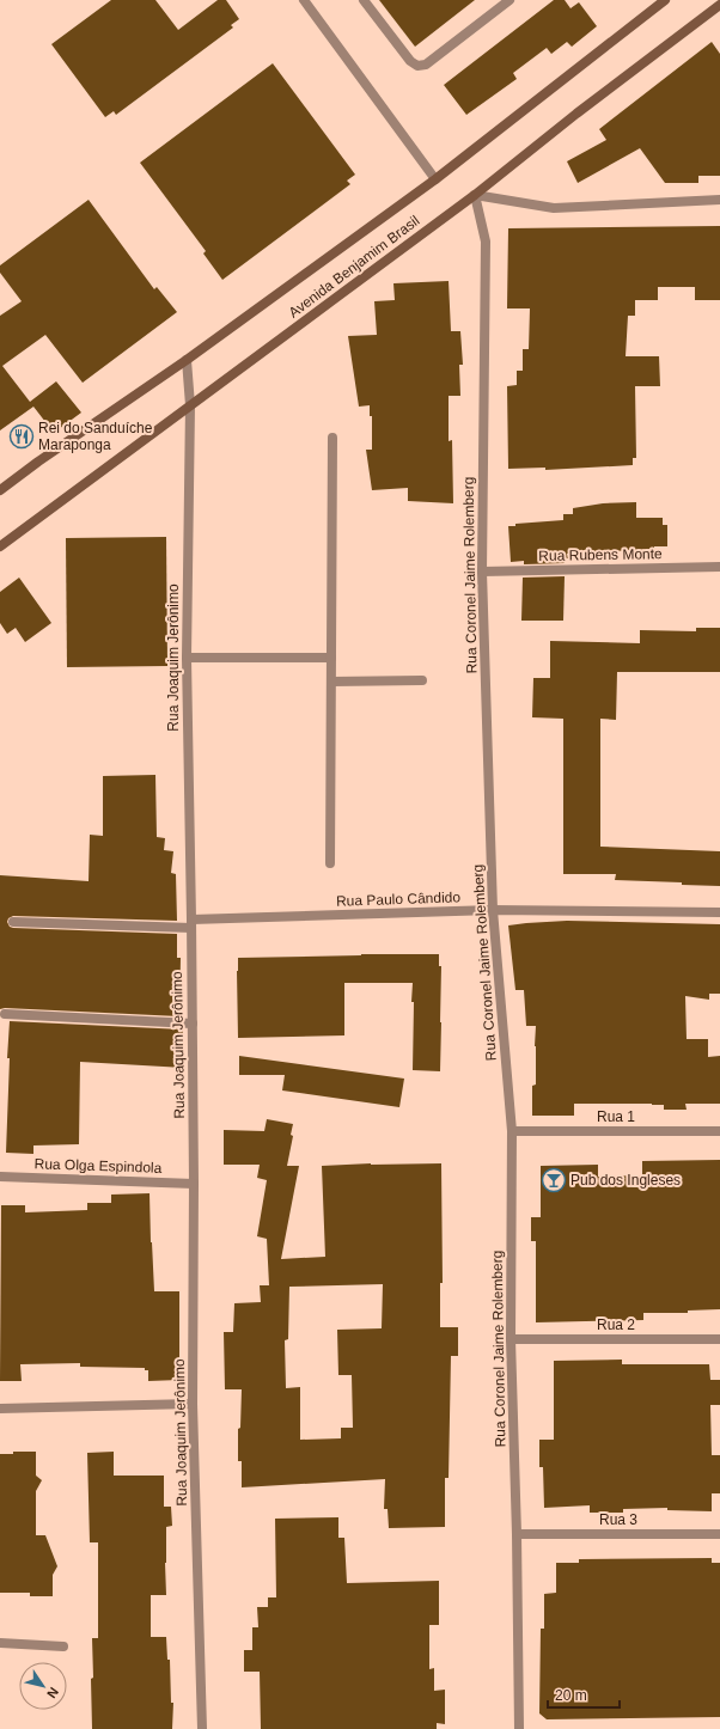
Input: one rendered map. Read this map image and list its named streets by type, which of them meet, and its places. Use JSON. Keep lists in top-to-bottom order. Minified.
{"streets":{"main road":["Avenida Benjamim Brasil"],"street":["Rua Rubens Monte","Rua Coronel Jaime Rolemberg","Rua Joaquim Jerônimo","Rua Paulo Cândido","Rua 1","Rua Olga Espindola","Rua 2","Rua 3"]},"crossings":[["Avenida Benjamim Brasil","Rua Coronel Jaime Rolemberg"],["Avenida Benjamim Brasil","Rua Joaquim Jerônimo"],["Rua Rubens Monte","Rua Coronel Jaime Rolemberg"],["Rua Coronel Jaime Rolemberg","Rua Paulo Cândido"],["Rua Coronel Jaime Rolemberg","Rua 1"],["Rua Coronel Jaime Rolemberg","Rua 2"],["Rua Coronel Jaime Rolemberg","Rua 3"],["Rua Joaquim Jerônimo","Rua Paulo Cândido"],["Rua Joaquim Jerônimo","Rua Olga Espindola"]],"places":{"restaurant":["Rei do Sanduíche Maraponga"],"bar":["Pub dos Ingleses"]},"scale_bar":"20 m","north":"bottom right"}
